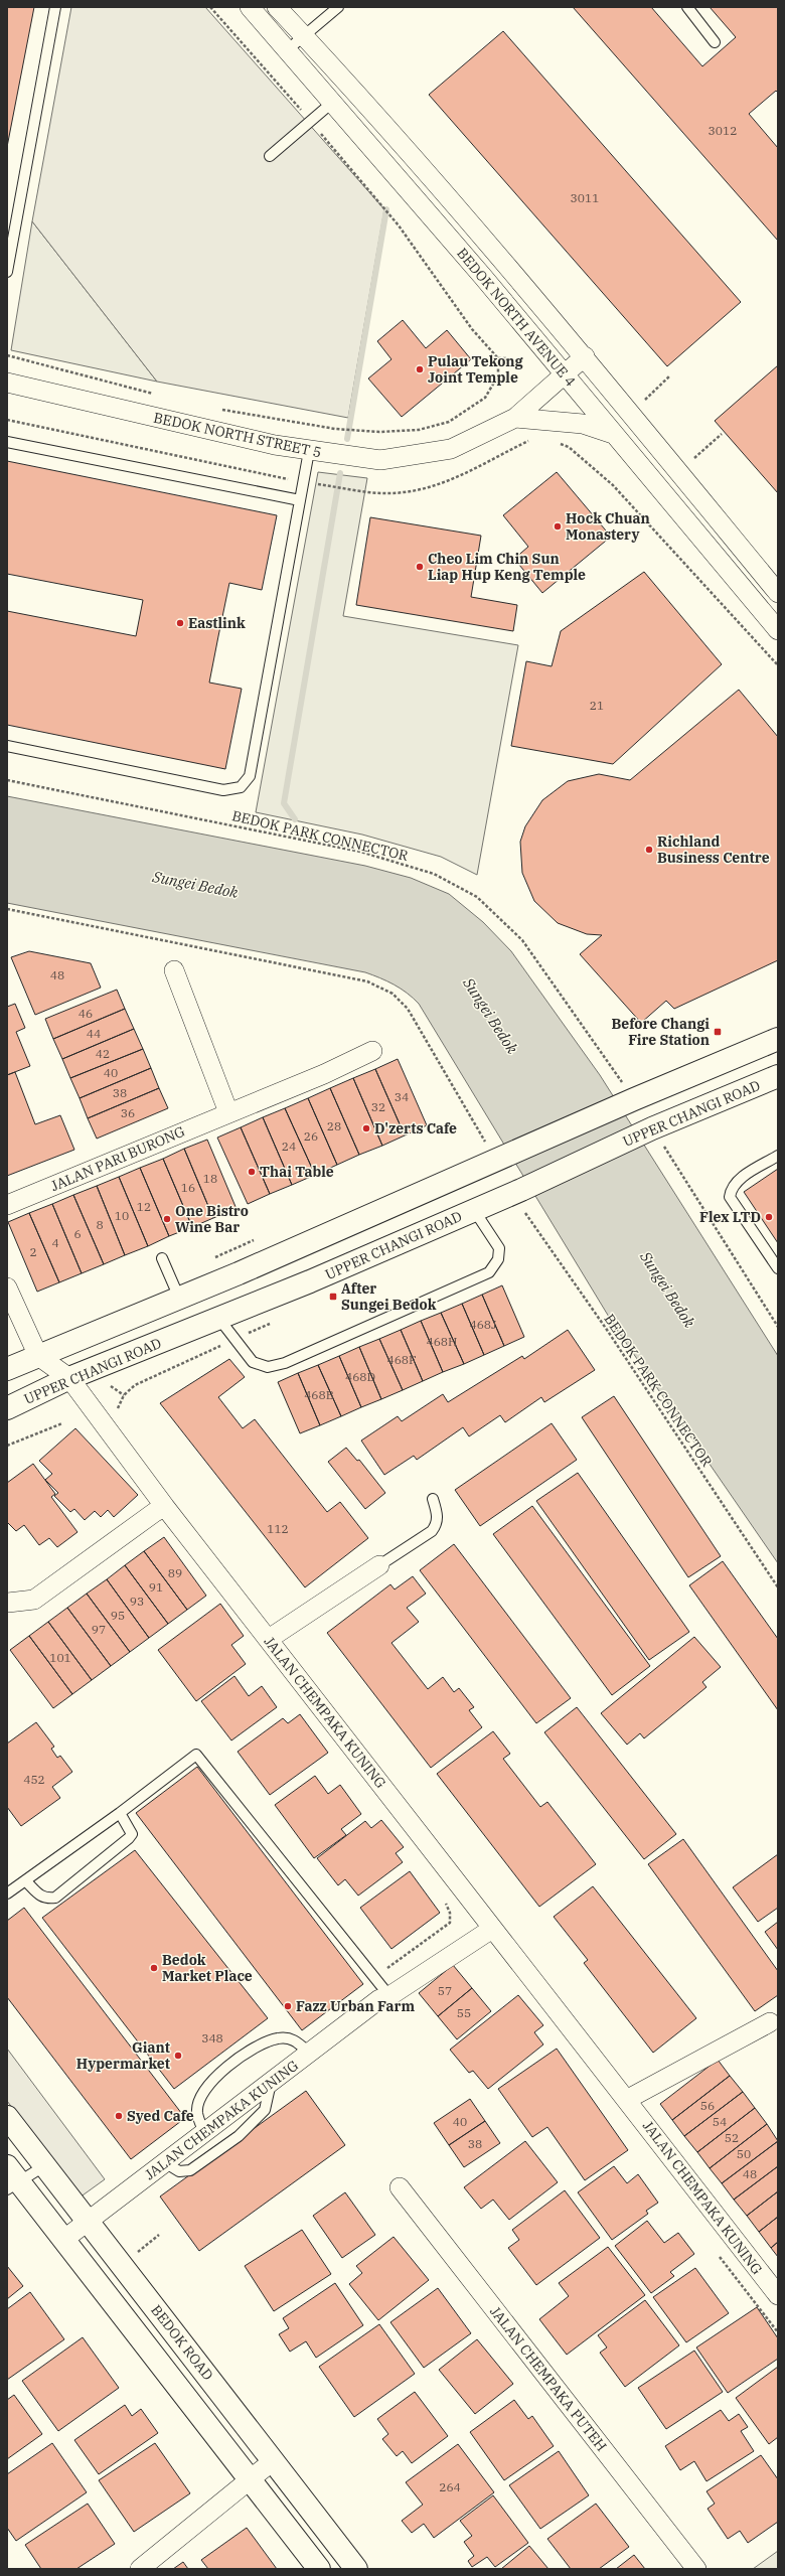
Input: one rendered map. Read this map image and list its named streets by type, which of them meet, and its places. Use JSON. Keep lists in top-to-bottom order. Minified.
{"streets":{"street":["BEDOK NORTH AVENUE 4","BEDOK NORTH STREET 5","UPPER CHANGI ROAD","JALAN PARI BURONG","JALAN CHEMPAKA KUNING","BEDOK ROAD","JALAN CHEMPAKA PUTEH"],"path":["BEDOK PARK CONNECTOR"]},"crossings":[["BEDOK NORTH AVENUE 4","BEDOK NORTH STREET 5"],["UPPER CHANGI ROAD","JALAN CHEMPAKA KUNING"],["JALAN CHEMPAKA KUNING","BEDOK ROAD"]],"water":["Sungei Bedok"],"places":{"other":["Pulau Tekong Joint Temple","Hock Chuan Monastery","Cheo Lim Chin Sun Liap Hup Keng Temple","Eastlink","Richland Business Centre","D'zerts Cafe","Thai Table","Flex LTD","One Bistro Wine Bar","Bedok Market Place","Fazz Urban Farm","Giant Hypermarket","Syed Cafe"],"transit":["Before Changi Fire Station","After Sungei Bedok"]},"house_numbers":["3012","3011","21","48","46","44","42","40","38","34","32","36","28","26","24","18","16","12","10","8","6","4","2","468J","468H","468F","468D","468B","112","89","91","93","95","97","101","452","57","55","348","56","40","54","52","38","50","48","264"]}
